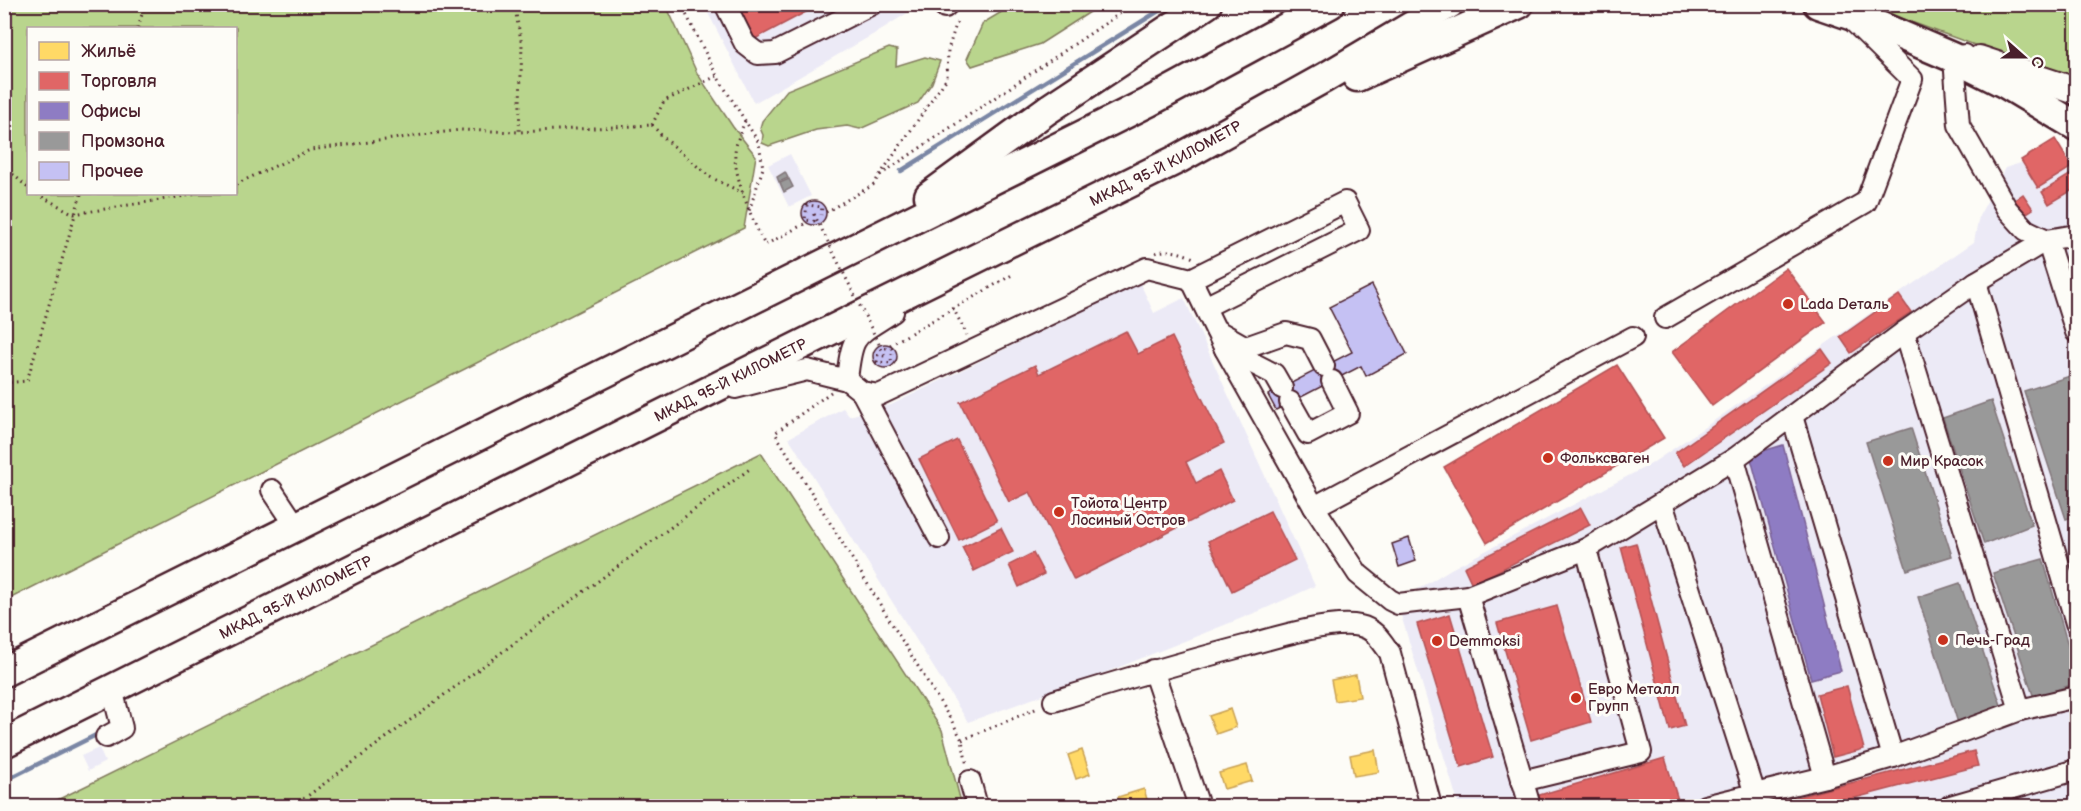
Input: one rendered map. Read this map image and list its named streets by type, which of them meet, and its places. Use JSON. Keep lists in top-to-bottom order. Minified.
{"streets":{"highway":["МКАД, 95-Й КИЛОМЕТР"]},"places":["Lada Dеталь","Фольксваген","Мир Красок","Тойота Центр Лосиный Остров","Печь-Град","Demmoksi","Евро Металл Групп"],"legend":["Жильё","Торговля","Офисы","Промзона","Прочее"],"north":"right"}
